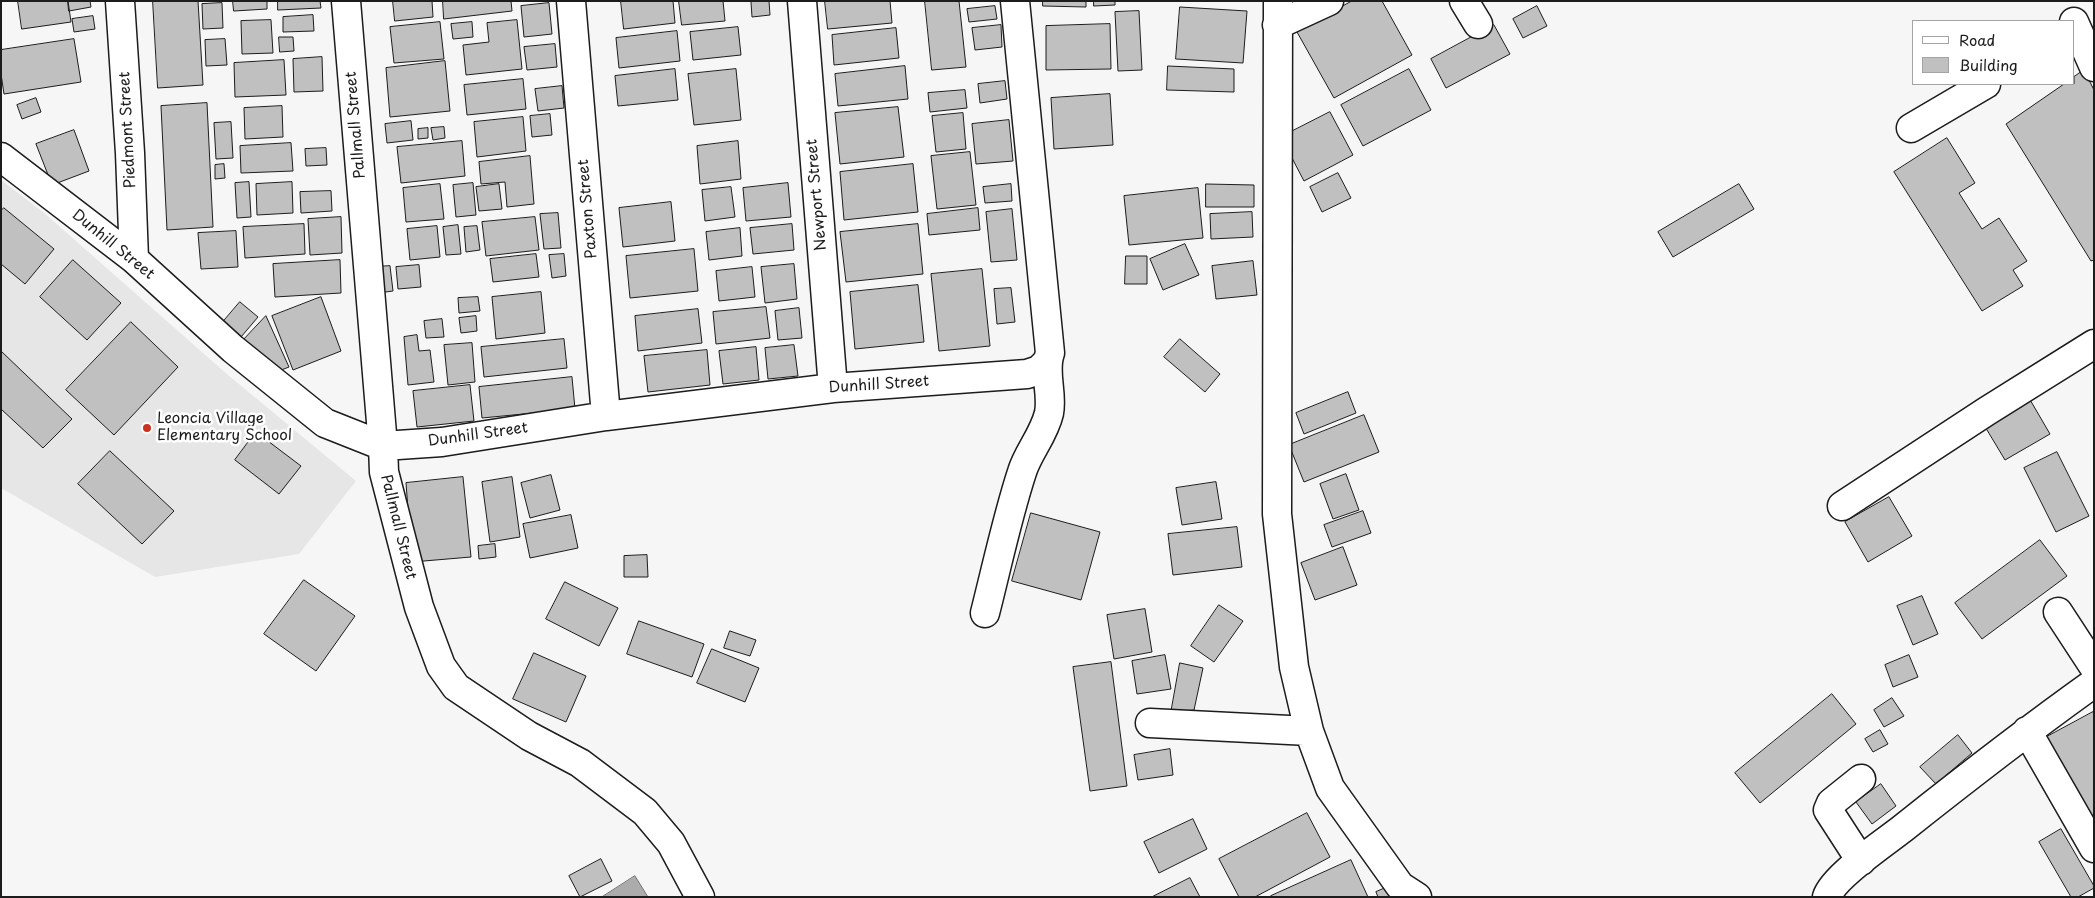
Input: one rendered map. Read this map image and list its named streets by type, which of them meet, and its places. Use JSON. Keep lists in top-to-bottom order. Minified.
{"streets":{"street":["Pallmall Street","Piedmont Street","Newport Street","Paxton Street","Dunhill Street"]},"crossings":[["Pallmall Street","Dunhill Street"],["Piedmont Street","Dunhill Street"],["Newport Street","Dunhill Street"],["Paxton Street","Dunhill Street"]],"places":["Leoncia Village Elementary School"],"legend":["Road","Building"]}
